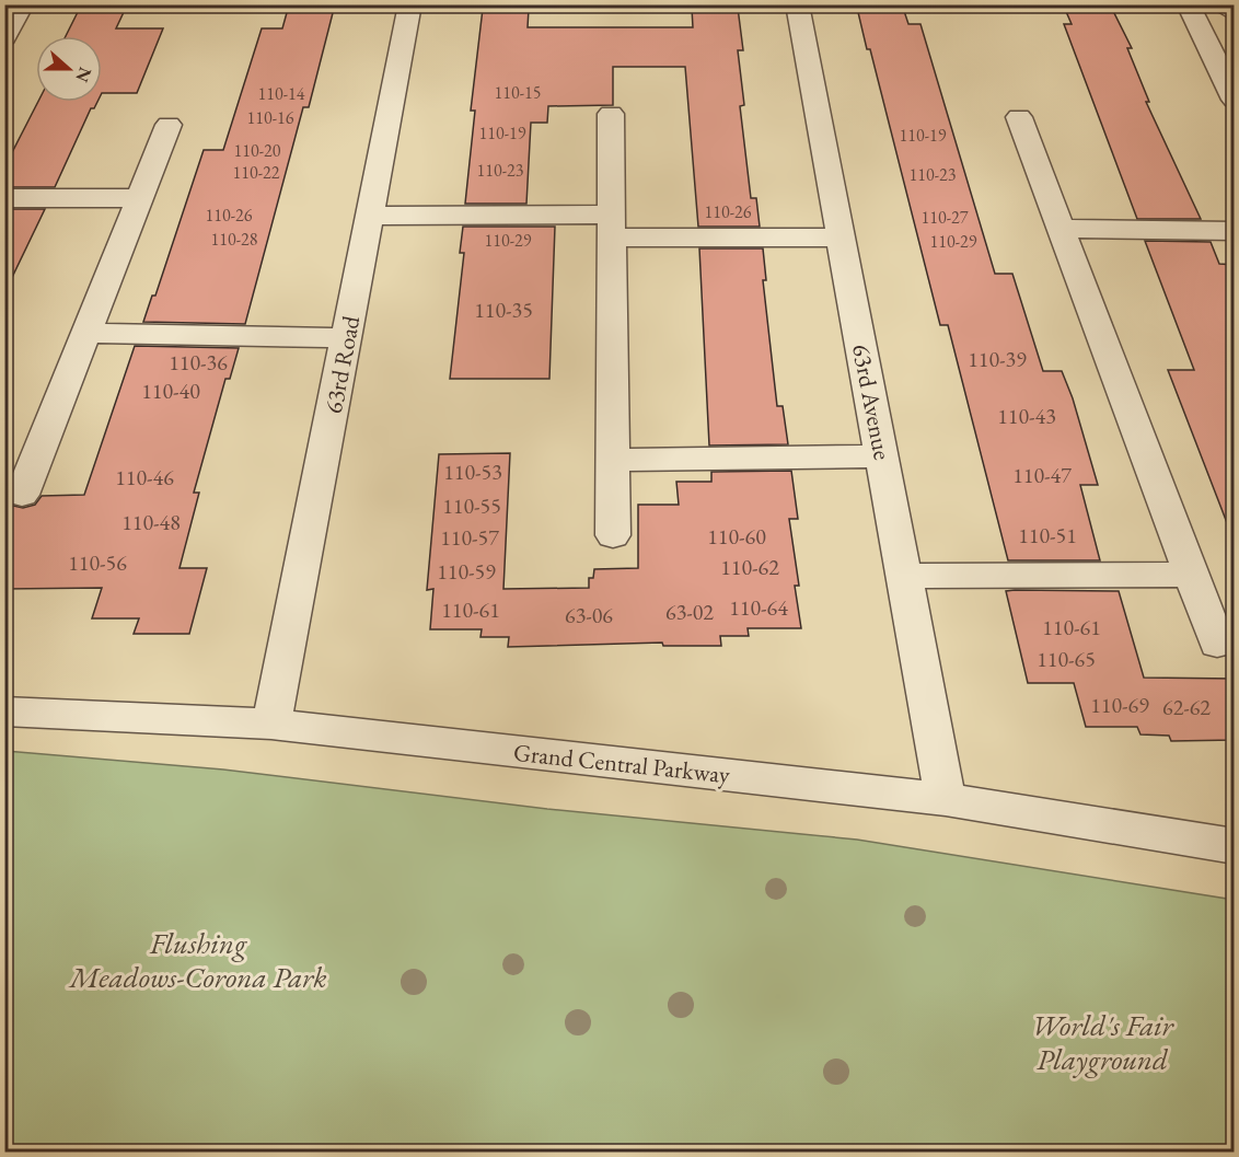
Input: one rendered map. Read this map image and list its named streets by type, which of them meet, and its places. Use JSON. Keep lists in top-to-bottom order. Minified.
{"streets":{"street":["63rd Road","63rd Avenue","Grand Central Parkway"]},"crossings":[["63rd Road","Grand Central Parkway"],["63rd Avenue","Grand Central Parkway"]],"parks":["Flushing Meadows-Corona Park","World's Fair Playground"],"house_numbers":["110-15","110-14","110-16","110-19","110-19","110-20","110-23","110-22","110-23","110-26","110-26","110-27","110-28","110-29","110-29","110-35","110-39","110-36","110-40","110-43","110-53","110-47","110-46","110-55","110-48","110-51","110-60","110-57","110-56","110-62","110-59","110-64","110-61","63-02","63-06","110-61","110-65","110-69","62-62"],"north":"right"}
